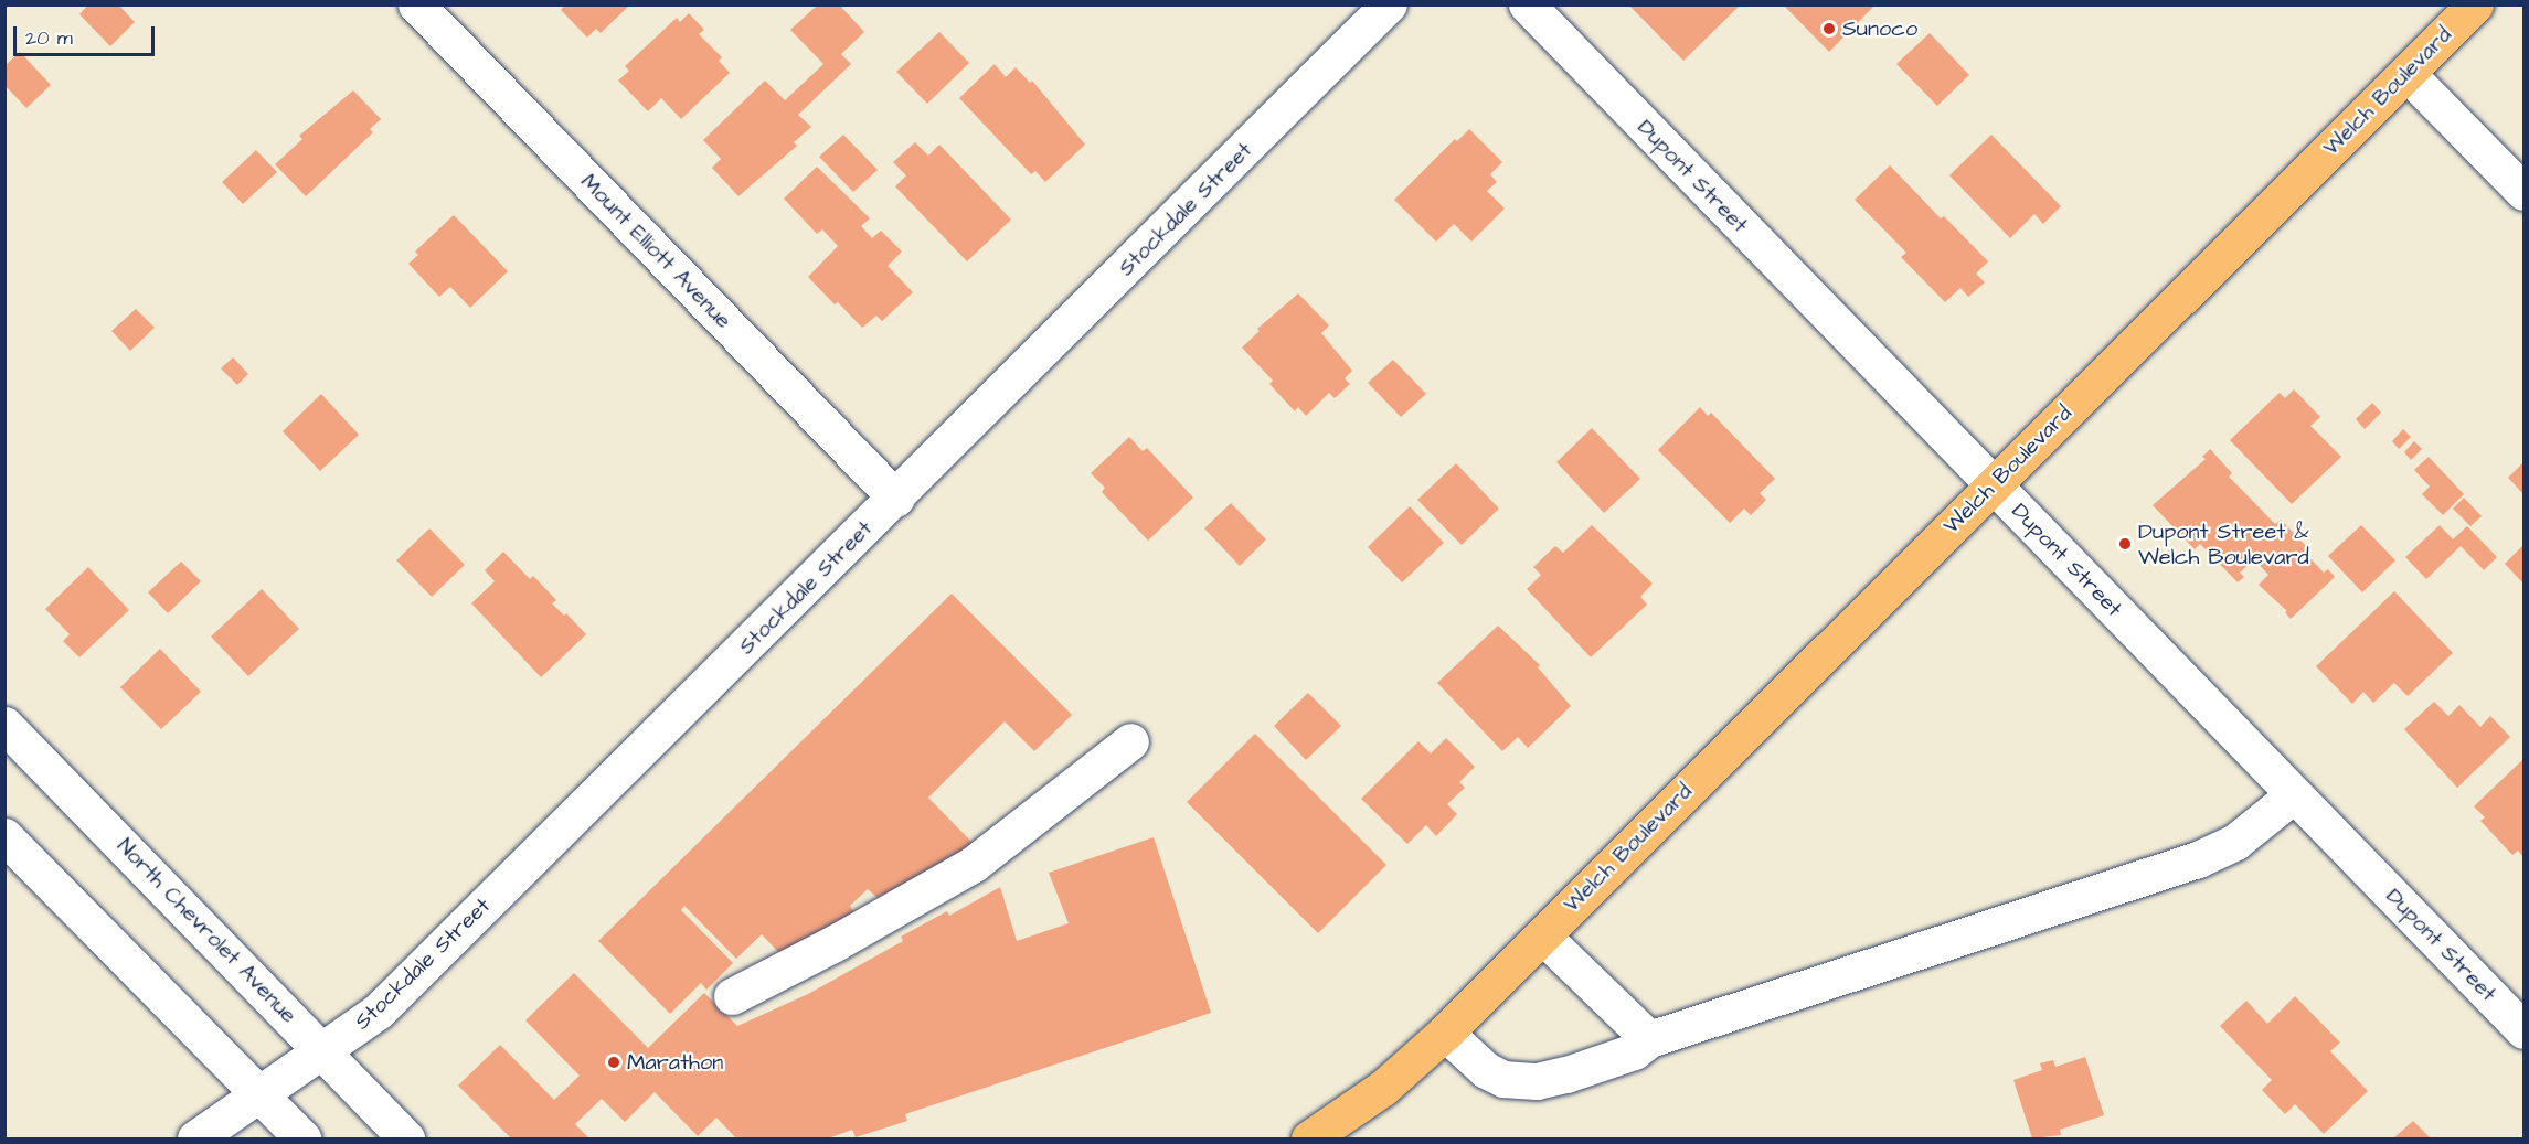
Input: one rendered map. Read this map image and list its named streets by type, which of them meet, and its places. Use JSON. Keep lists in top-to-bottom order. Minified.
{"streets":{"main road":["Welch Boulevard"],"street":["Dupont Street","Stockdale Street","Mount Elliott Avenue","North Chevrolet Avenue"]},"crossings":[["Welch Boulevard","Dupont Street"],["Stockdale Street","Mount Elliott Avenue"],["Stockdale Street","North Chevrolet Avenue"]],"places":["Sunoco","Dupont Street & Welch Boulevard","Marathon"],"scale_bar":"20 m"}
